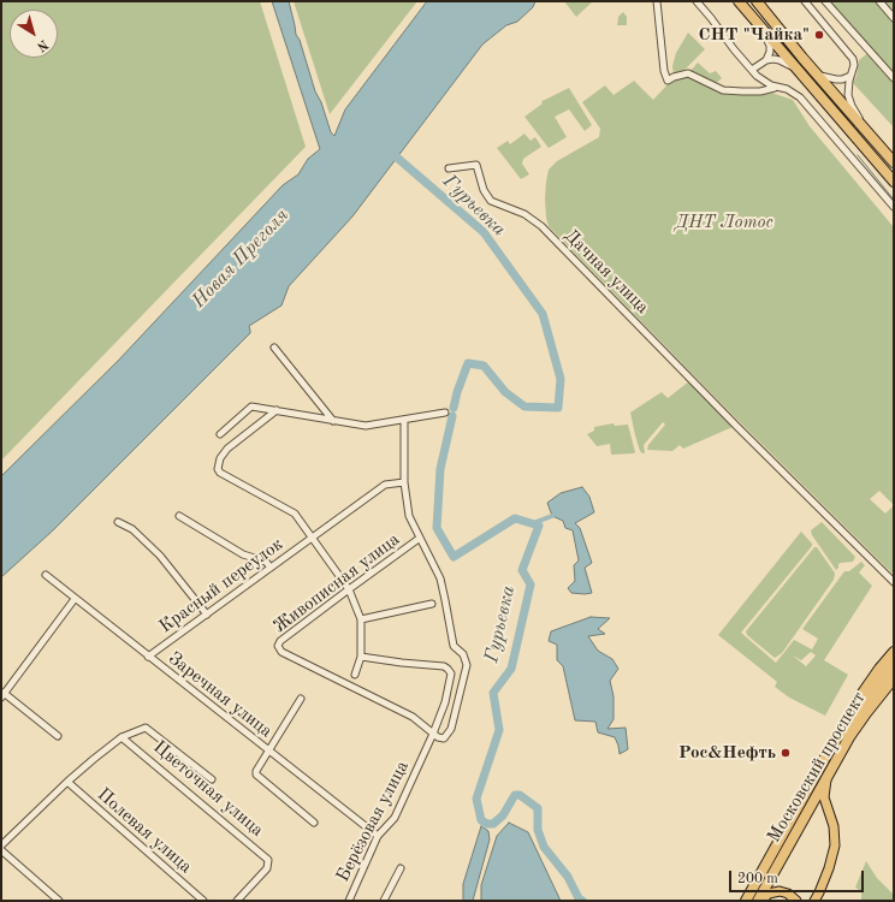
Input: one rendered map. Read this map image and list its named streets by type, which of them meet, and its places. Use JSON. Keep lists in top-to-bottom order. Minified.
{"streets":{"highway":["Московский проспект"],"street":["Дачная улица","Живописная улица","Красный переулок","Заречная улица","Цветочная улица","Берёзовая улица","Полевая улица"]},"crossings":[["Живописная улица","Берёзовая улица"],["Красный переулок","Заречная улица"],["Заречная улица","Берёзовая улица"]],"water":["Гурьевка","Новая Преголя"],"parks":["ДНТ Лотос"],"places":["СНТ \"Чайка\"","Рос&Нефть"],"scale_bar":"200 m","north":"bottom right"}
